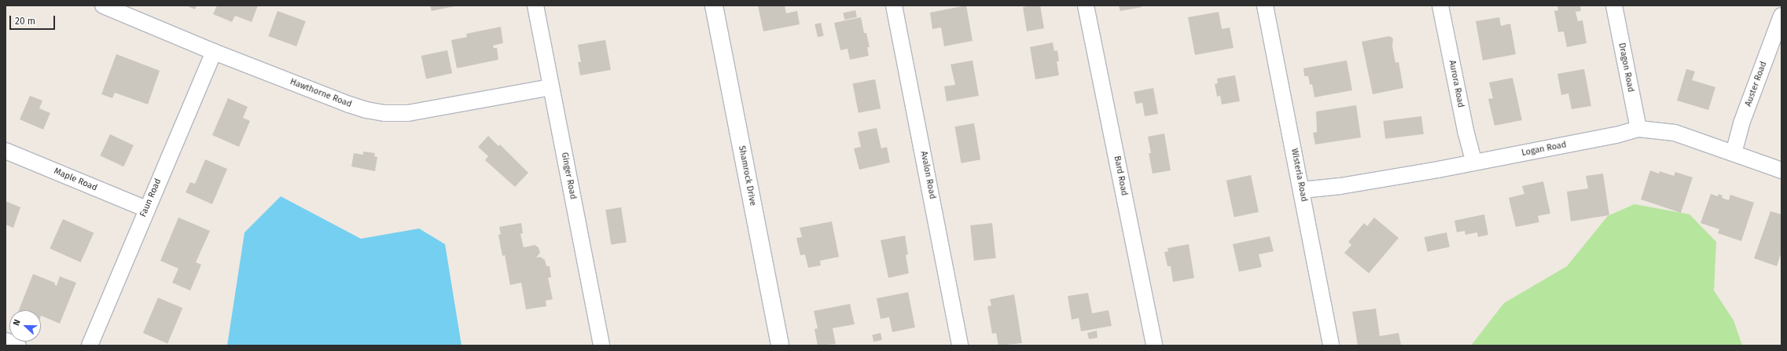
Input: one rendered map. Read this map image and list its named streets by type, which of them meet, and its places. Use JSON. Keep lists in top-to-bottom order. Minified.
{"streets":{"street":["Dragon Road","Aurora Road","Auster Road","Hawthorne Road","Logan Road","Avalon Road","Wisteria Road","Ginger Road","Shamrock Drive","Bard Road","Maple Road","Faun Road"]},"crossings":[["Dragon Road","Logan Road"],["Aurora Road","Logan Road"],["Auster Road","Logan Road"],["Hawthorne Road","Ginger Road"],["Hawthorne Road","Faun Road"],["Logan Road","Wisteria Road"],["Maple Road","Faun Road"]],"scale_bar":"20 m","north":"left"}
